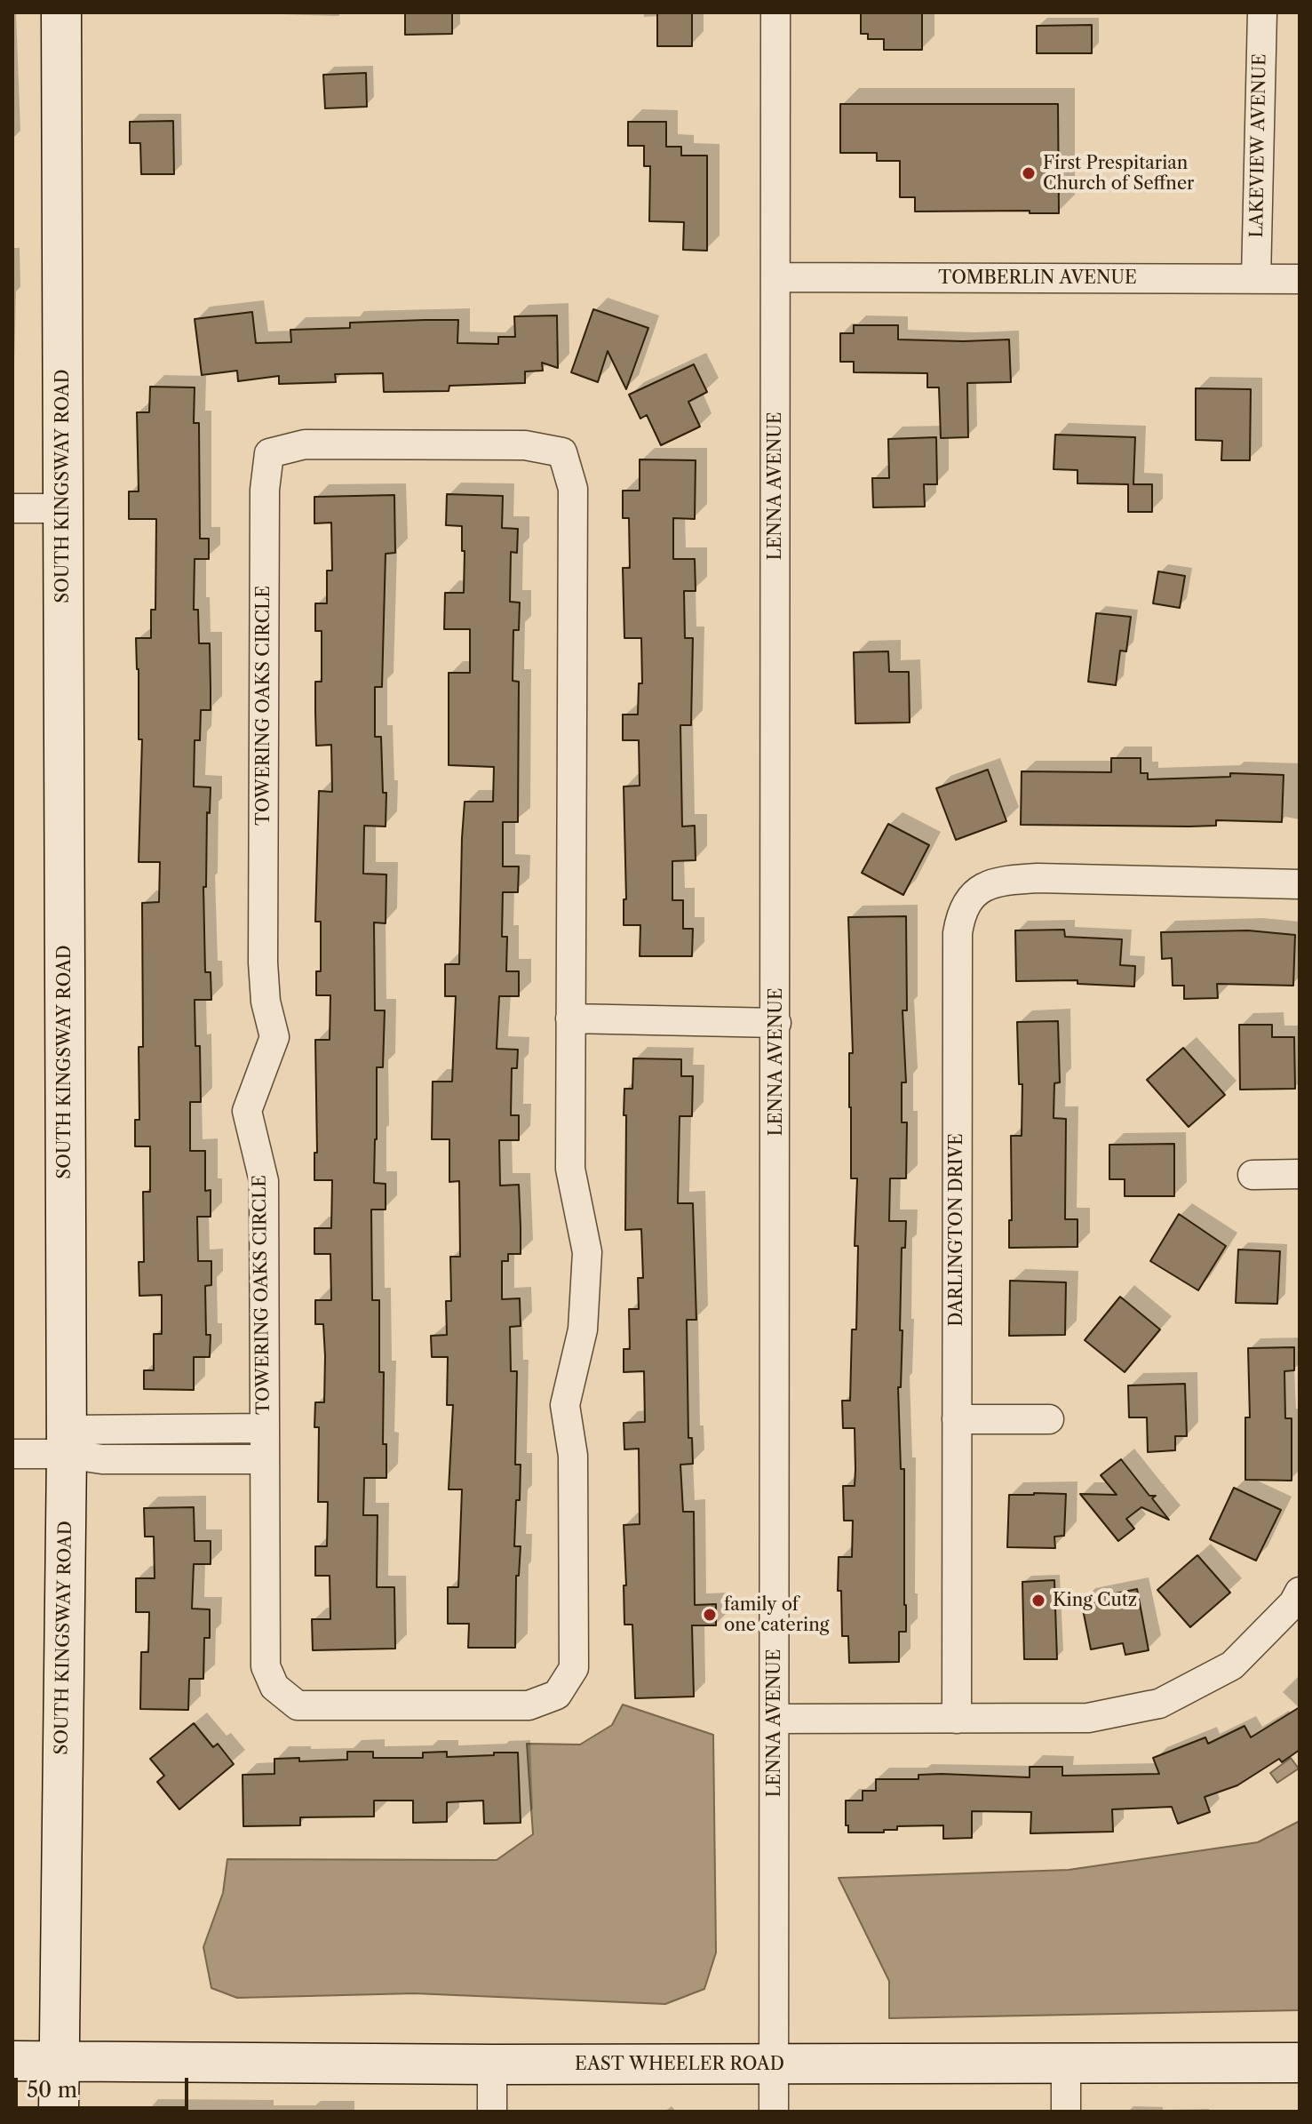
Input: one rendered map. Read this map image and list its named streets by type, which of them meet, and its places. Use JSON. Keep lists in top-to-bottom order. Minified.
{"streets":{"street":["LAKEVIEW AVENUE","TOMBERLIN AVENUE","SOUTH KINGSWAY ROAD","LENNA AVENUE","TOWERING OAKS CIRCLE","DARLINGTON DRIVE","EAST WHEELER ROAD"]},"crossings":[["LAKEVIEW AVENUE","TOMBERLIN AVENUE"],["TOMBERLIN AVENUE","LENNA AVENUE"],["SOUTH KINGSWAY ROAD","EAST WHEELER ROAD"],["LENNA AVENUE","EAST WHEELER ROAD"]],"places":["First Prespitarian Church of Seffner","King Cutz","family of one catering"],"scale_bar":"50 m"}
